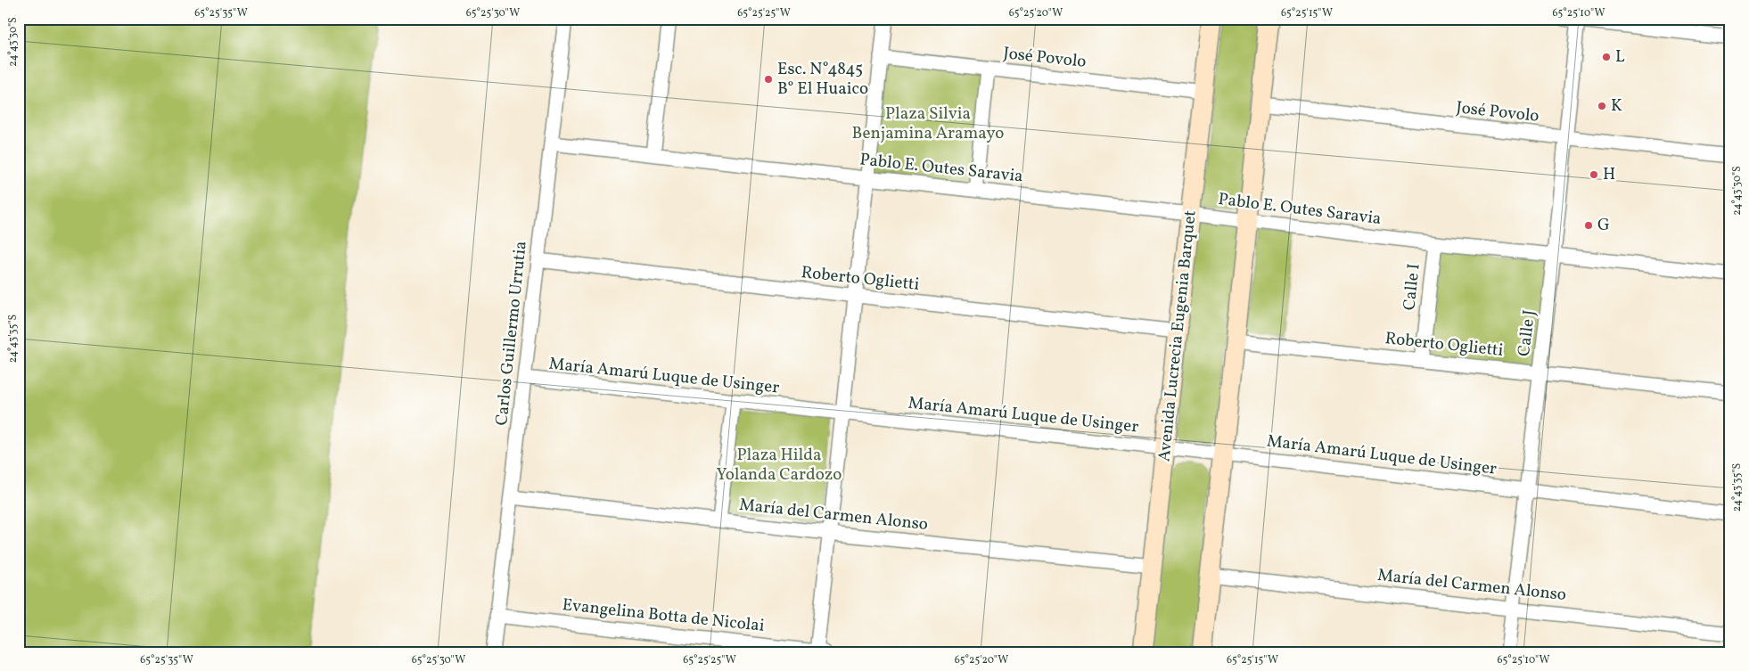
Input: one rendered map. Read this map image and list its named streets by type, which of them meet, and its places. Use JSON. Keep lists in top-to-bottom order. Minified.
{"streets":{"street":["José Povolo","Pablo E. Outes Saravia","Roberto Oglietti","Calle I","Carlos Guillermo Urrutia","Calle J","Avenida Lucrecia Eugenia Barquet","María Amarú Luque de Usinger","María del Carmen Alonso","Evangelina Botta de Nicolai"]},"crossings":[["José Povolo","Calle J"],["José Povolo","Avenida Lucrecia Eugenia Barquet"],["Pablo E. Outes Saravia","Calle I"],["Pablo E. Outes Saravia","Carlos Guillermo Urrutia"],["Pablo E. Outes Saravia","Calle J"],["Pablo E. Outes Saravia","Avenida Lucrecia Eugenia Barquet"],["Roberto Oglietti","Calle I"],["Roberto Oglietti","Carlos Guillermo Urrutia"],["Roberto Oglietti","Calle J"],["Roberto Oglietti","Avenida Lucrecia Eugenia Barquet"],["Carlos Guillermo Urrutia","María Amarú Luque de Usinger"],["Carlos Guillermo Urrutia","María del Carmen Alonso"],["Carlos Guillermo Urrutia","Evangelina Botta de Nicolai"],["Calle J","María Amarú Luque de Usinger"],["Calle J","María del Carmen Alonso"],["Avenida Lucrecia Eugenia Barquet","María Amarú Luque de Usinger"],["Avenida Lucrecia Eugenia Barquet","María del Carmen Alonso"]],"parks":["Plaza Silvia Benjamina Aramayo","Plaza Hilda Yolanda Cardozo"],"places":["L","Esc. N°4845 B° El Huaico","K","H","G"],"coordinates":["65°25'35\"W","65°25'30\"W","65°25'25\"W","65°25'20\"W","65°25'15\"W","65°25'10\"W","24°43'30\"S","24°43'35\"S"]}
